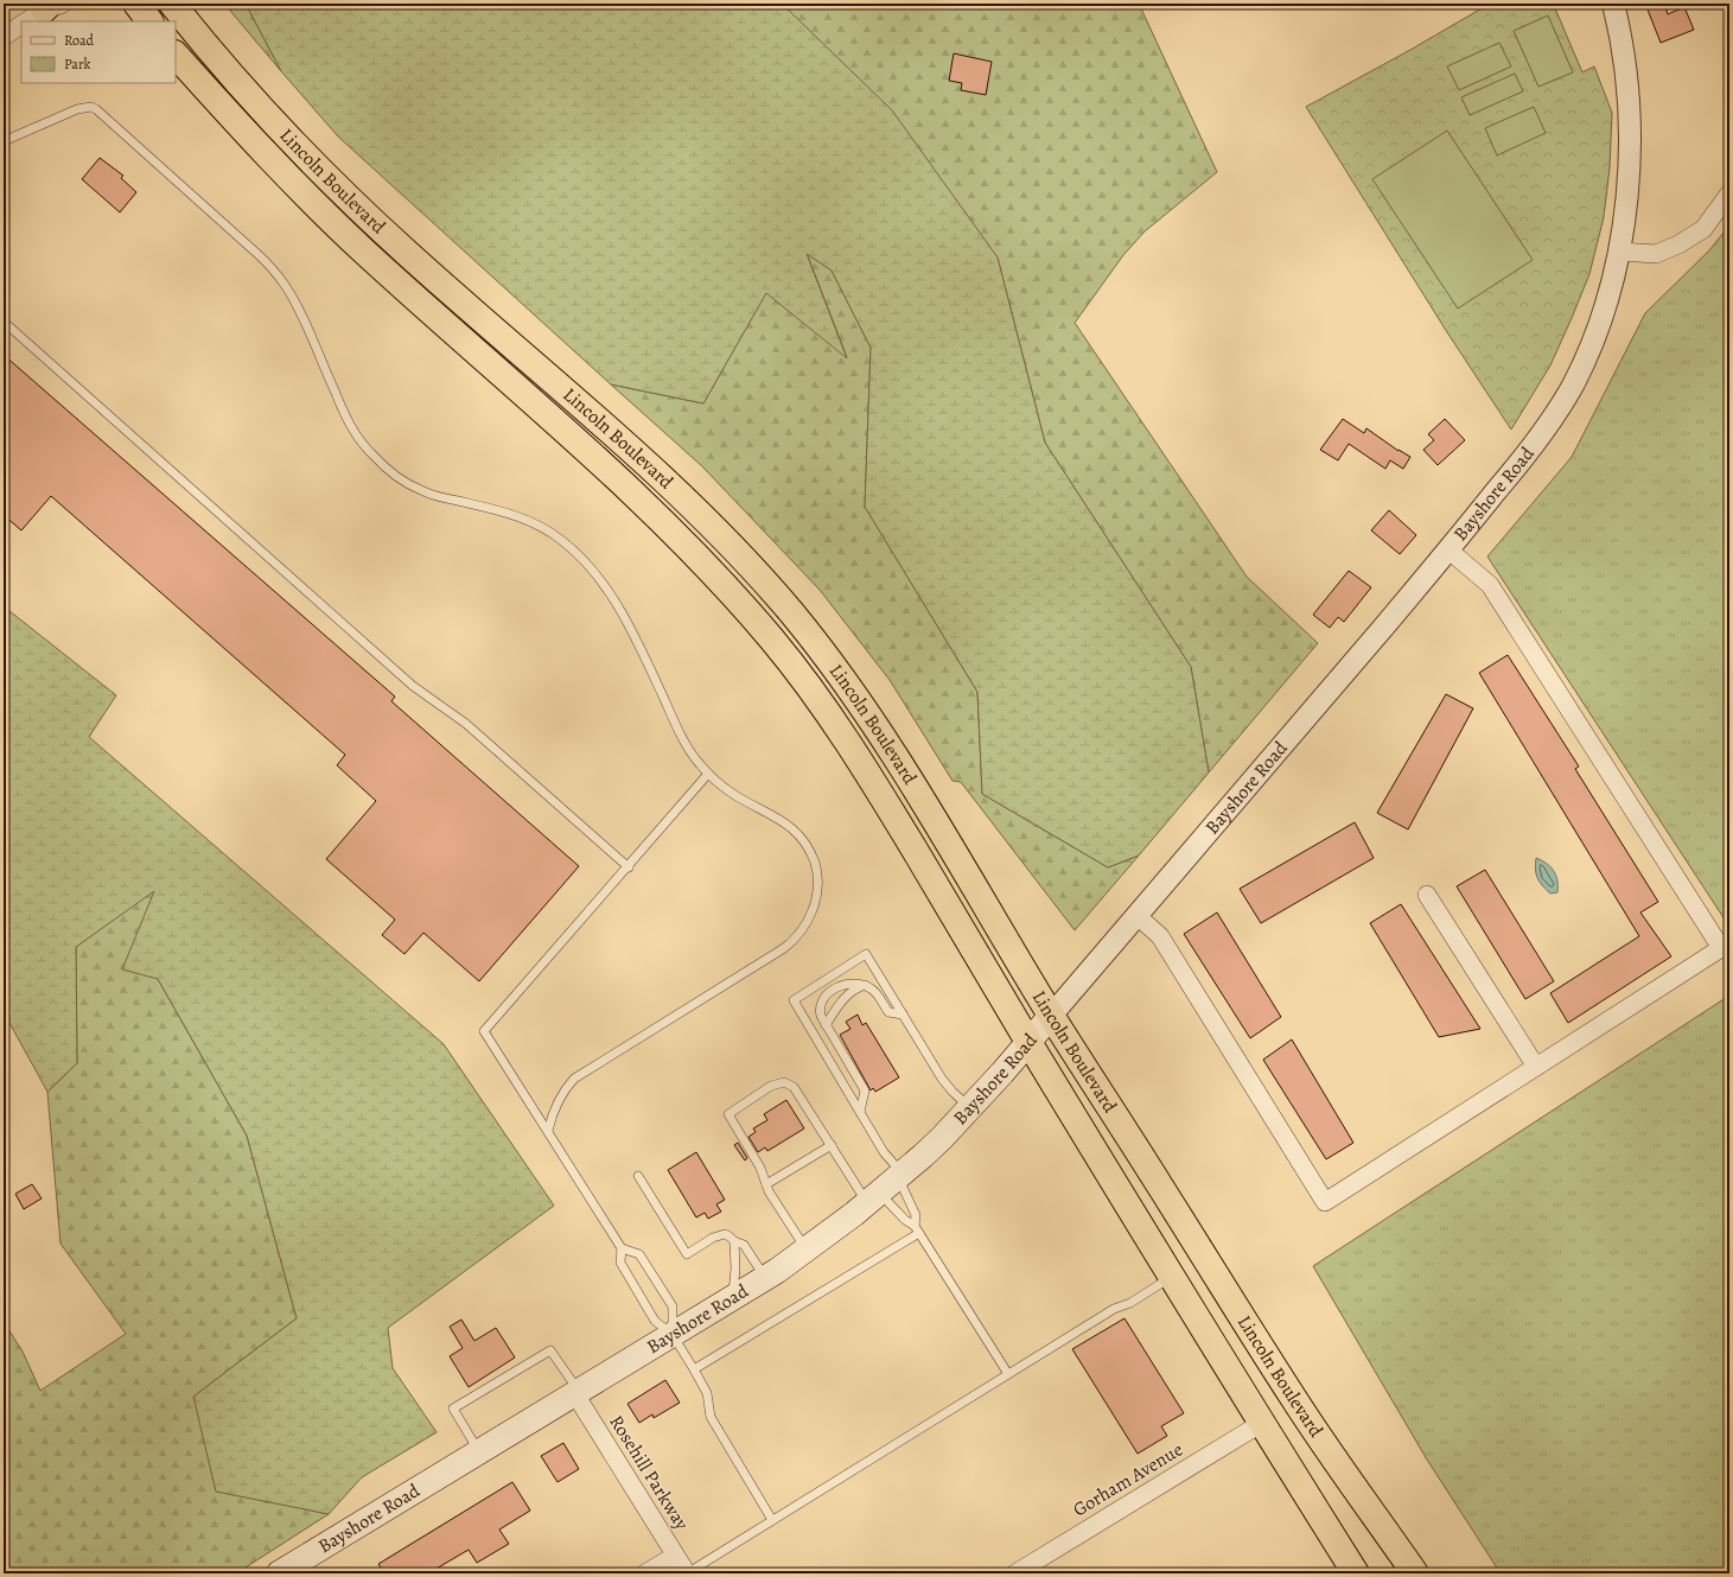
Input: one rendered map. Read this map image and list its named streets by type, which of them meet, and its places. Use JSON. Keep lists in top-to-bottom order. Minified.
{"streets":{"highway":["Lincoln Boulevard"],"main road":["Bayshore Road"],"street":["Rosehill Parkway","Gorham Avenue"]},"crossings":[["Lincoln Boulevard","Bayshore Road"],["Lincoln Boulevard","Gorham Avenue"],["Bayshore Road","Rosehill Parkway"]],"legend":["Road","Park"]}
